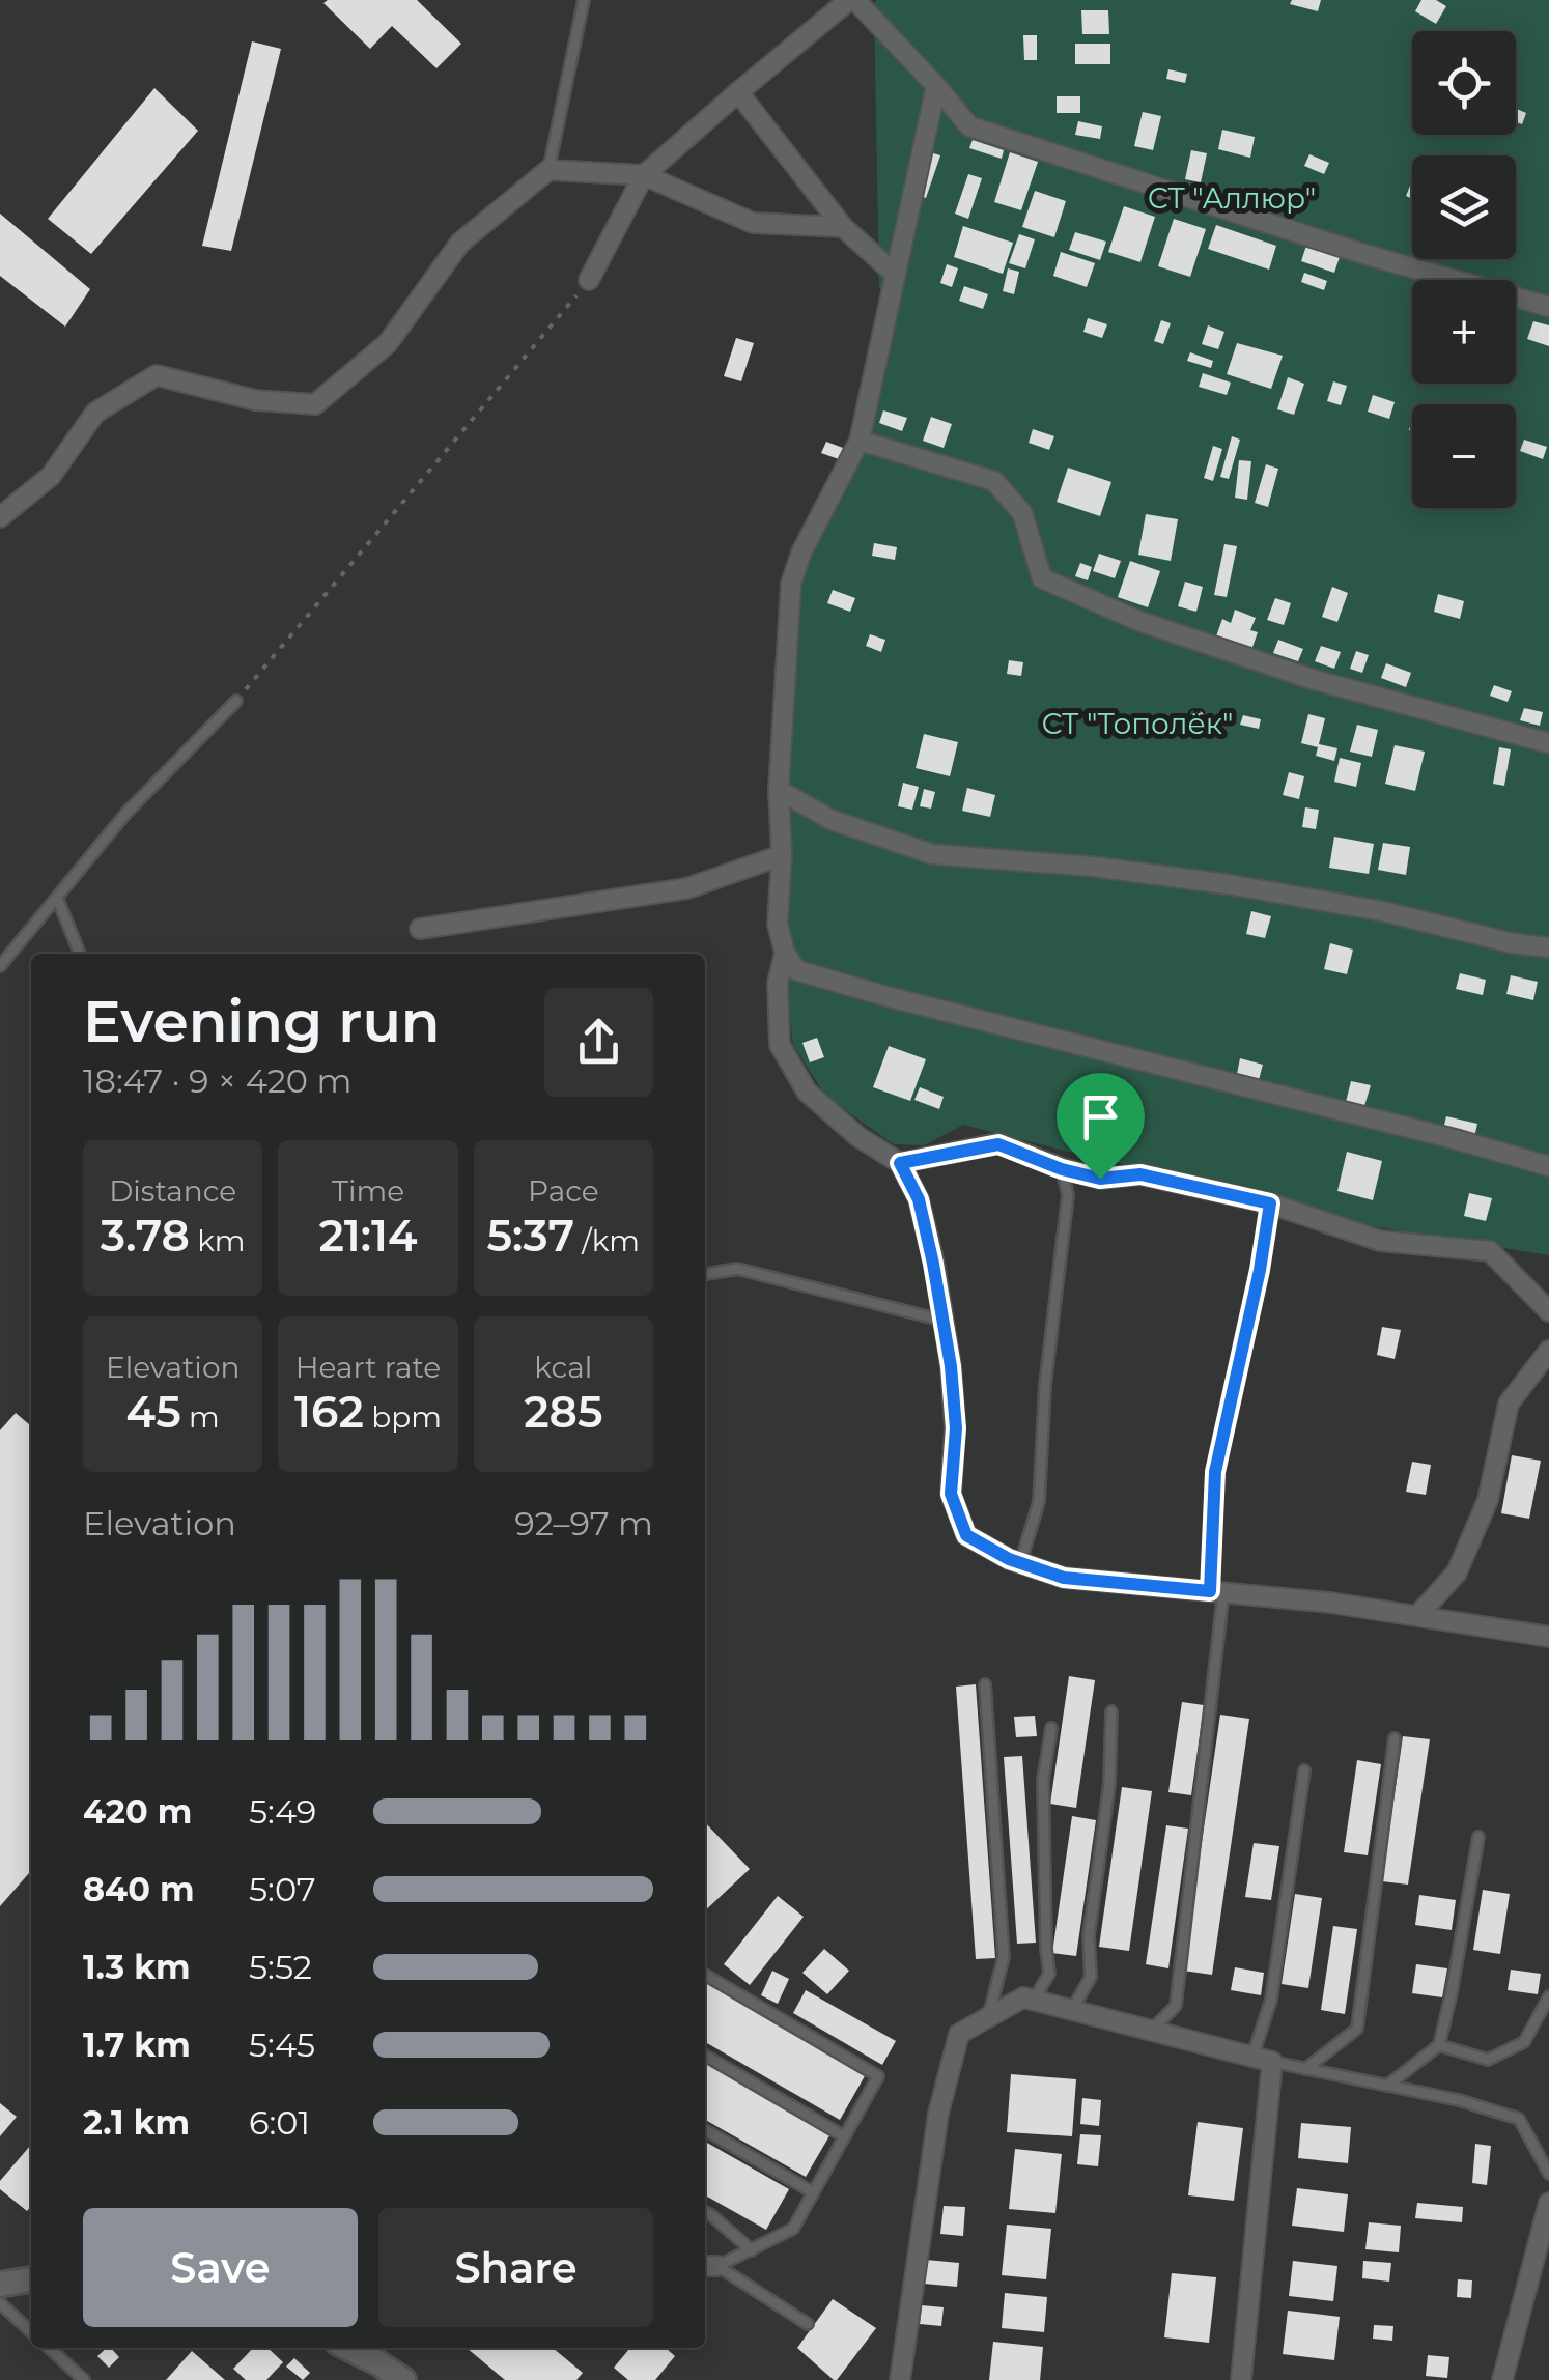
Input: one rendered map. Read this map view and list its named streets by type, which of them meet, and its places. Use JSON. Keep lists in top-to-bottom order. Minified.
{"parks":["СТ \"Аллюр\"","СТ \"Тополёк\""],"page":{"map_buttons":["+","−"],"heading":["Evening run","18:47 · 9 × 420 m"],"stats":[["Distance","3.78 km"],["Time","21:14"],["Pace","5:37 /km"],["Elevation","45 m"],["Heart rate","162 bpm"],["kcal","285"]],"chart":["Elevation","92–97 m"],"list":[{"name":"420 m","note":"5:49"},{"name":"840 m","note":"5:07"},{"name":"1.3 km","note":"5:52"},{"name":"1.7 km","note":"5:45"},{"name":"2.1 km","note":"6:01"}],"buttons":["Save","Share"]}}
